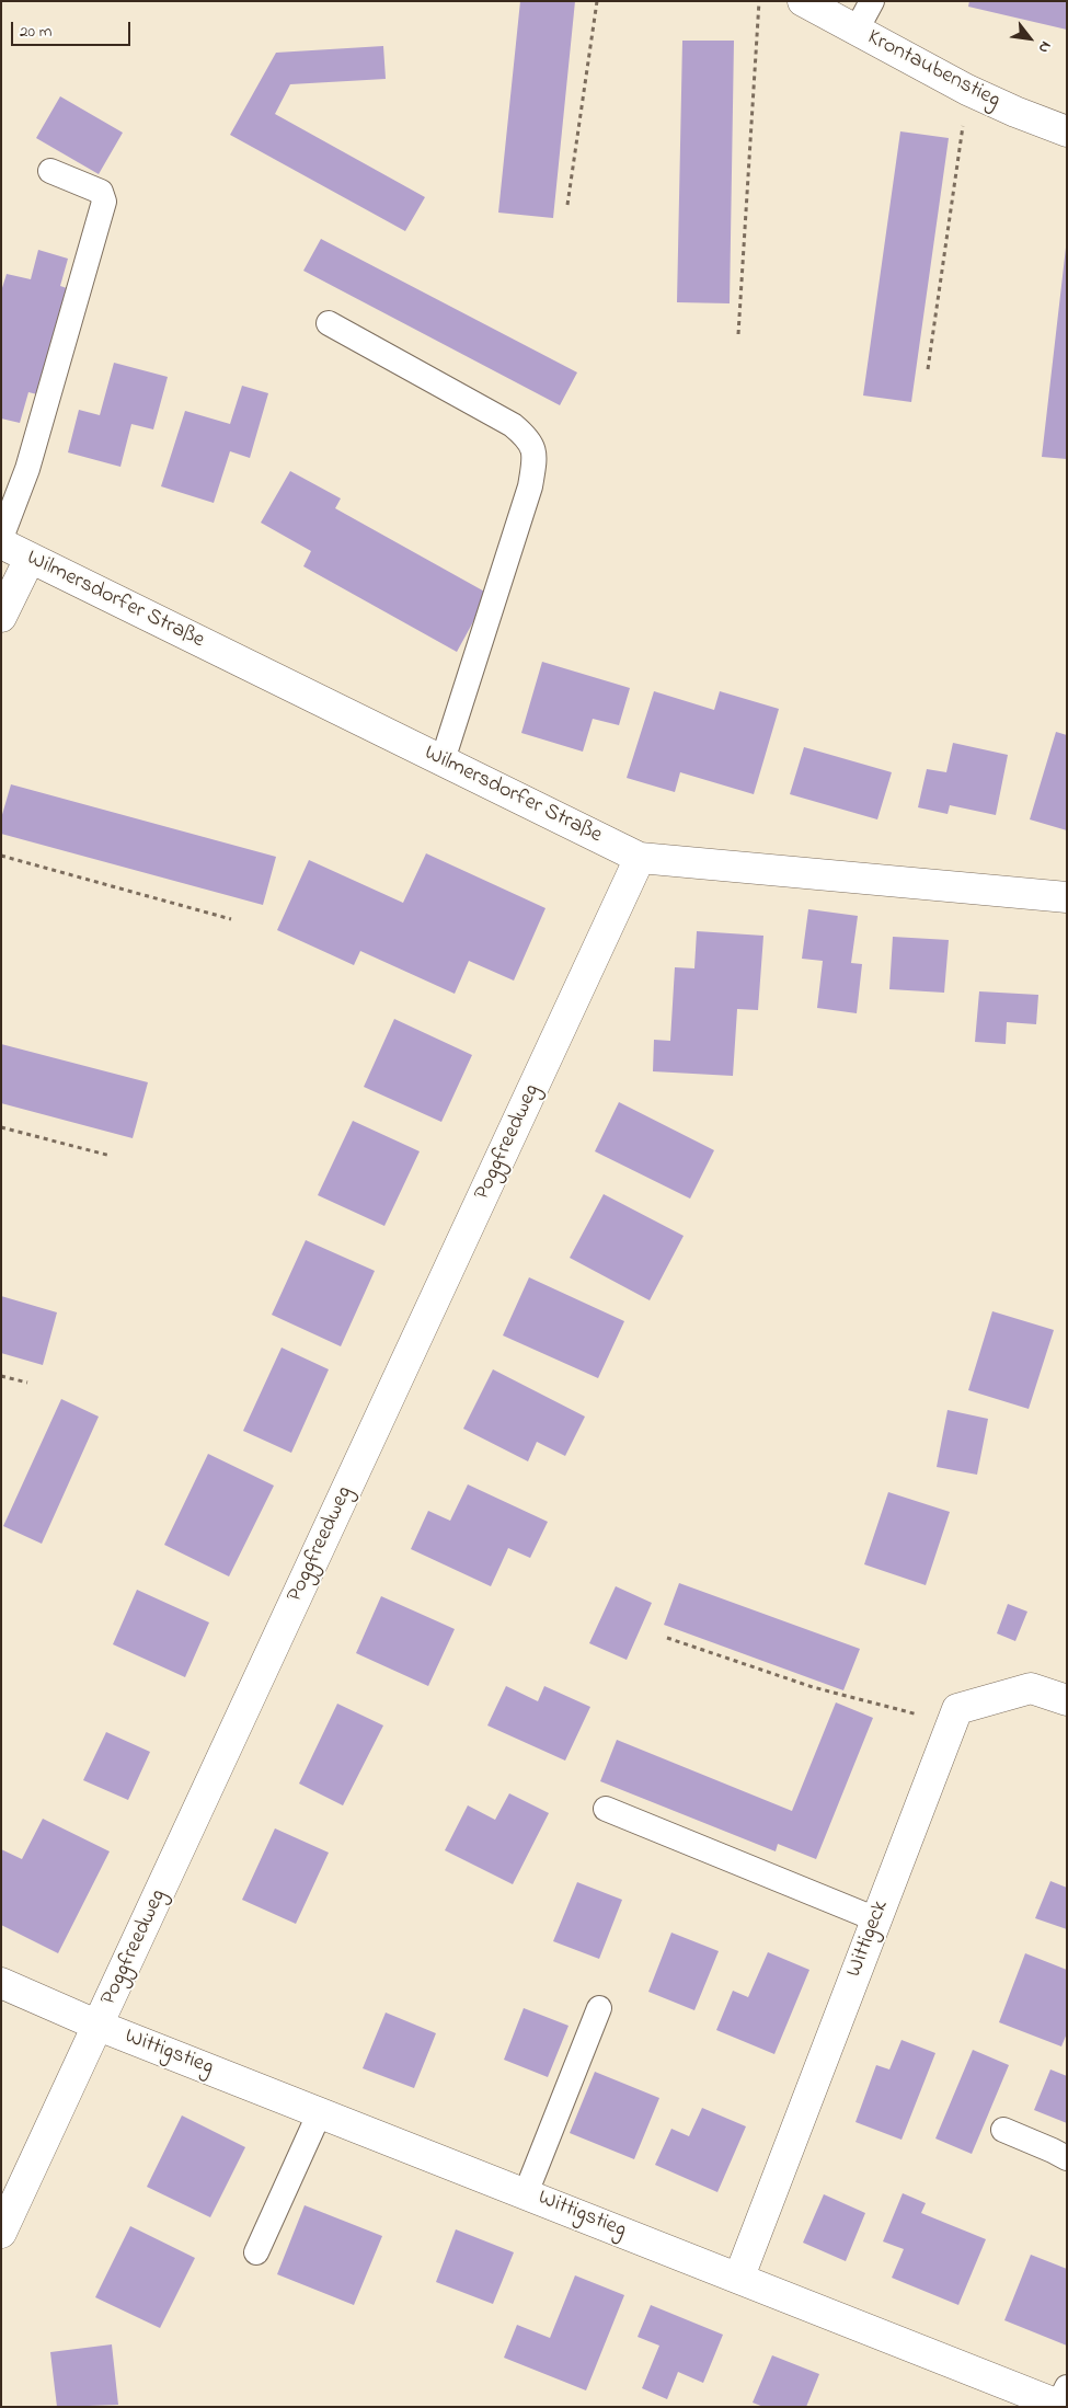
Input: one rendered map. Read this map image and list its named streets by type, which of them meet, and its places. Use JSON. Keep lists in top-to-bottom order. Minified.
{"streets":{"street":["Krontaubenstieg","Wilmersdorfer Straße","Poggfreedweg","Wittigeck","Wittigstieg"]},"crossings":[["Wilmersdorfer Straße","Poggfreedweg"],["Poggfreedweg","Wittigstieg"],["Wittigeck","Wittigstieg"]],"scale_bar":"20 m","north":"bottom right"}
